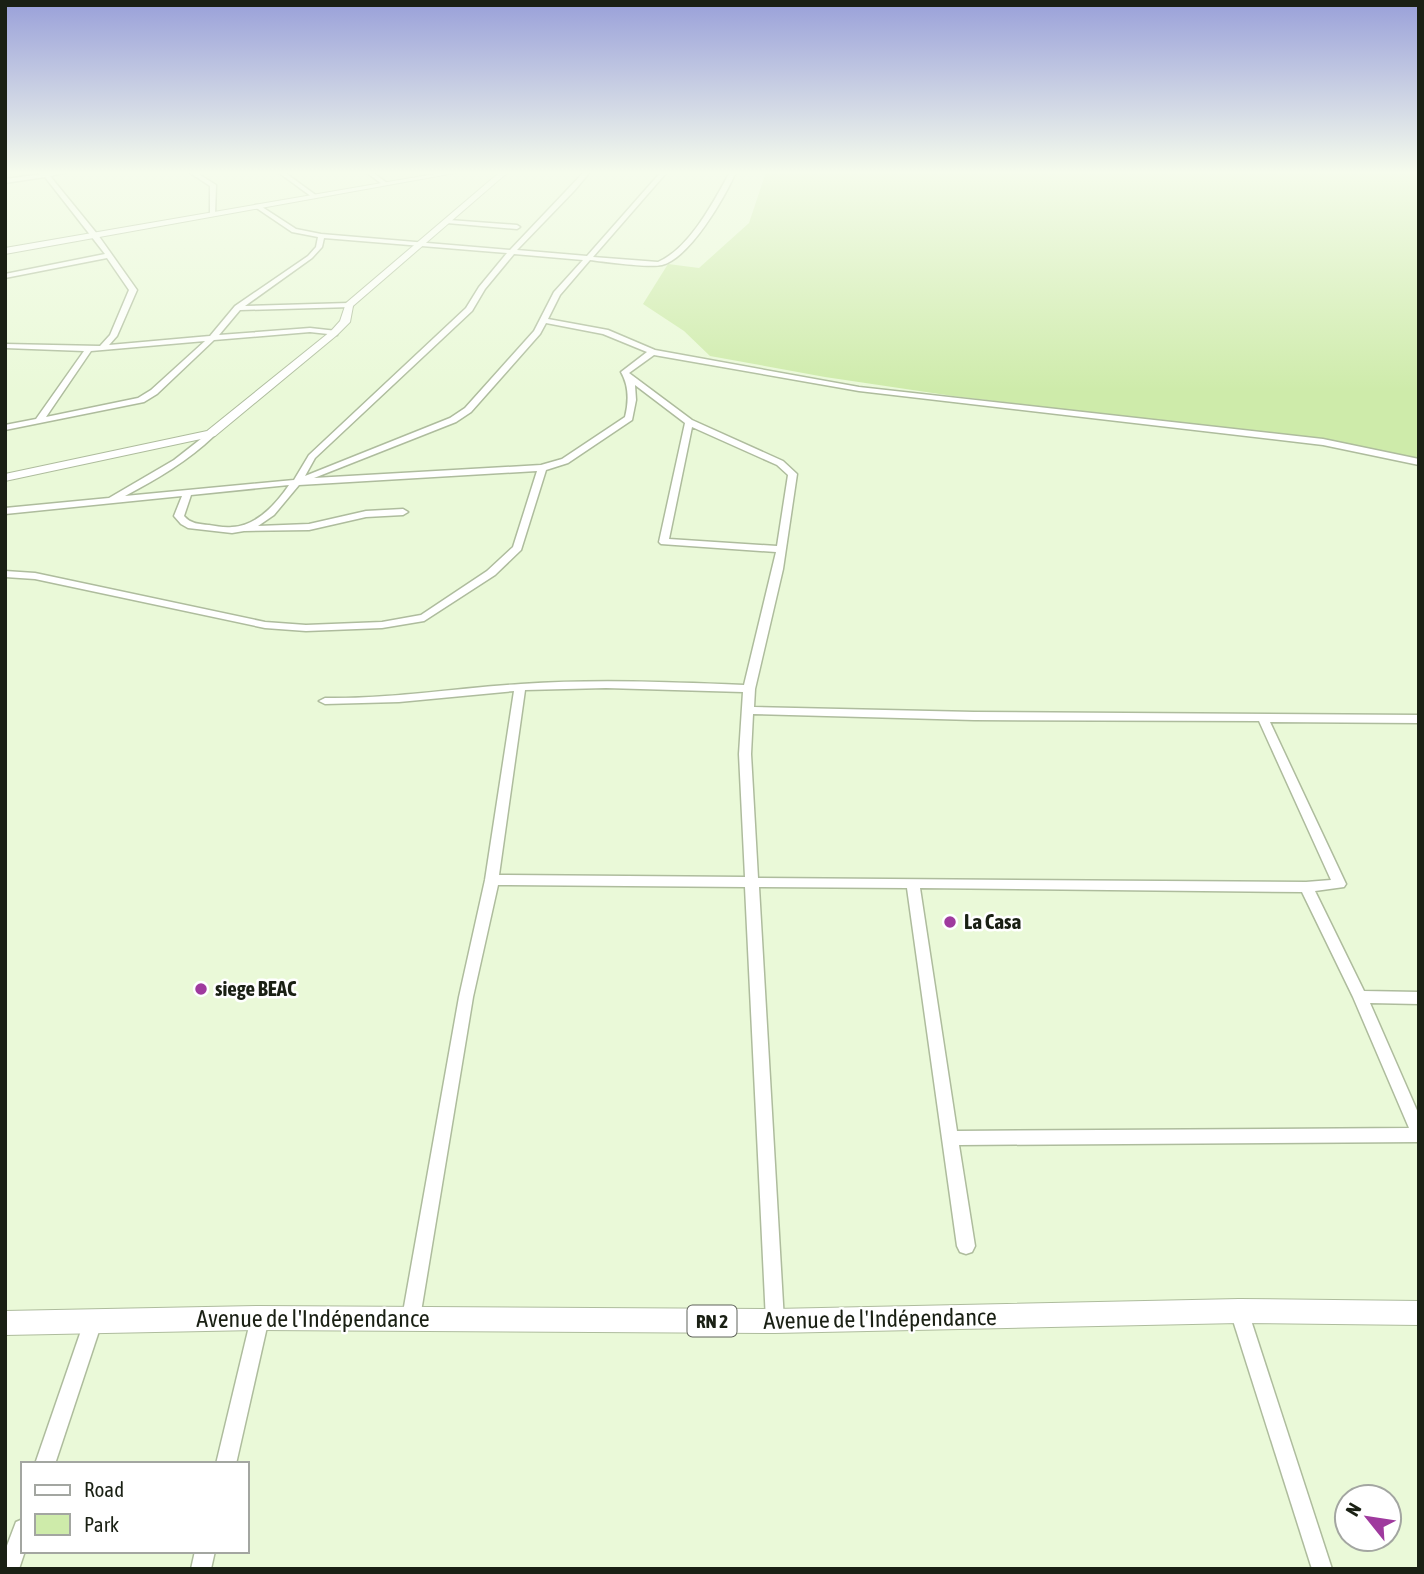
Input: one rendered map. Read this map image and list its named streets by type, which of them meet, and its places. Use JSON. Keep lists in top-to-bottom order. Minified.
{"streets":{"main road":["Avenue de l'Indépendance","RN 2"]},"places":["La Casa","siege BEAC"],"legend":["Road","Park"],"north":"top left"}
